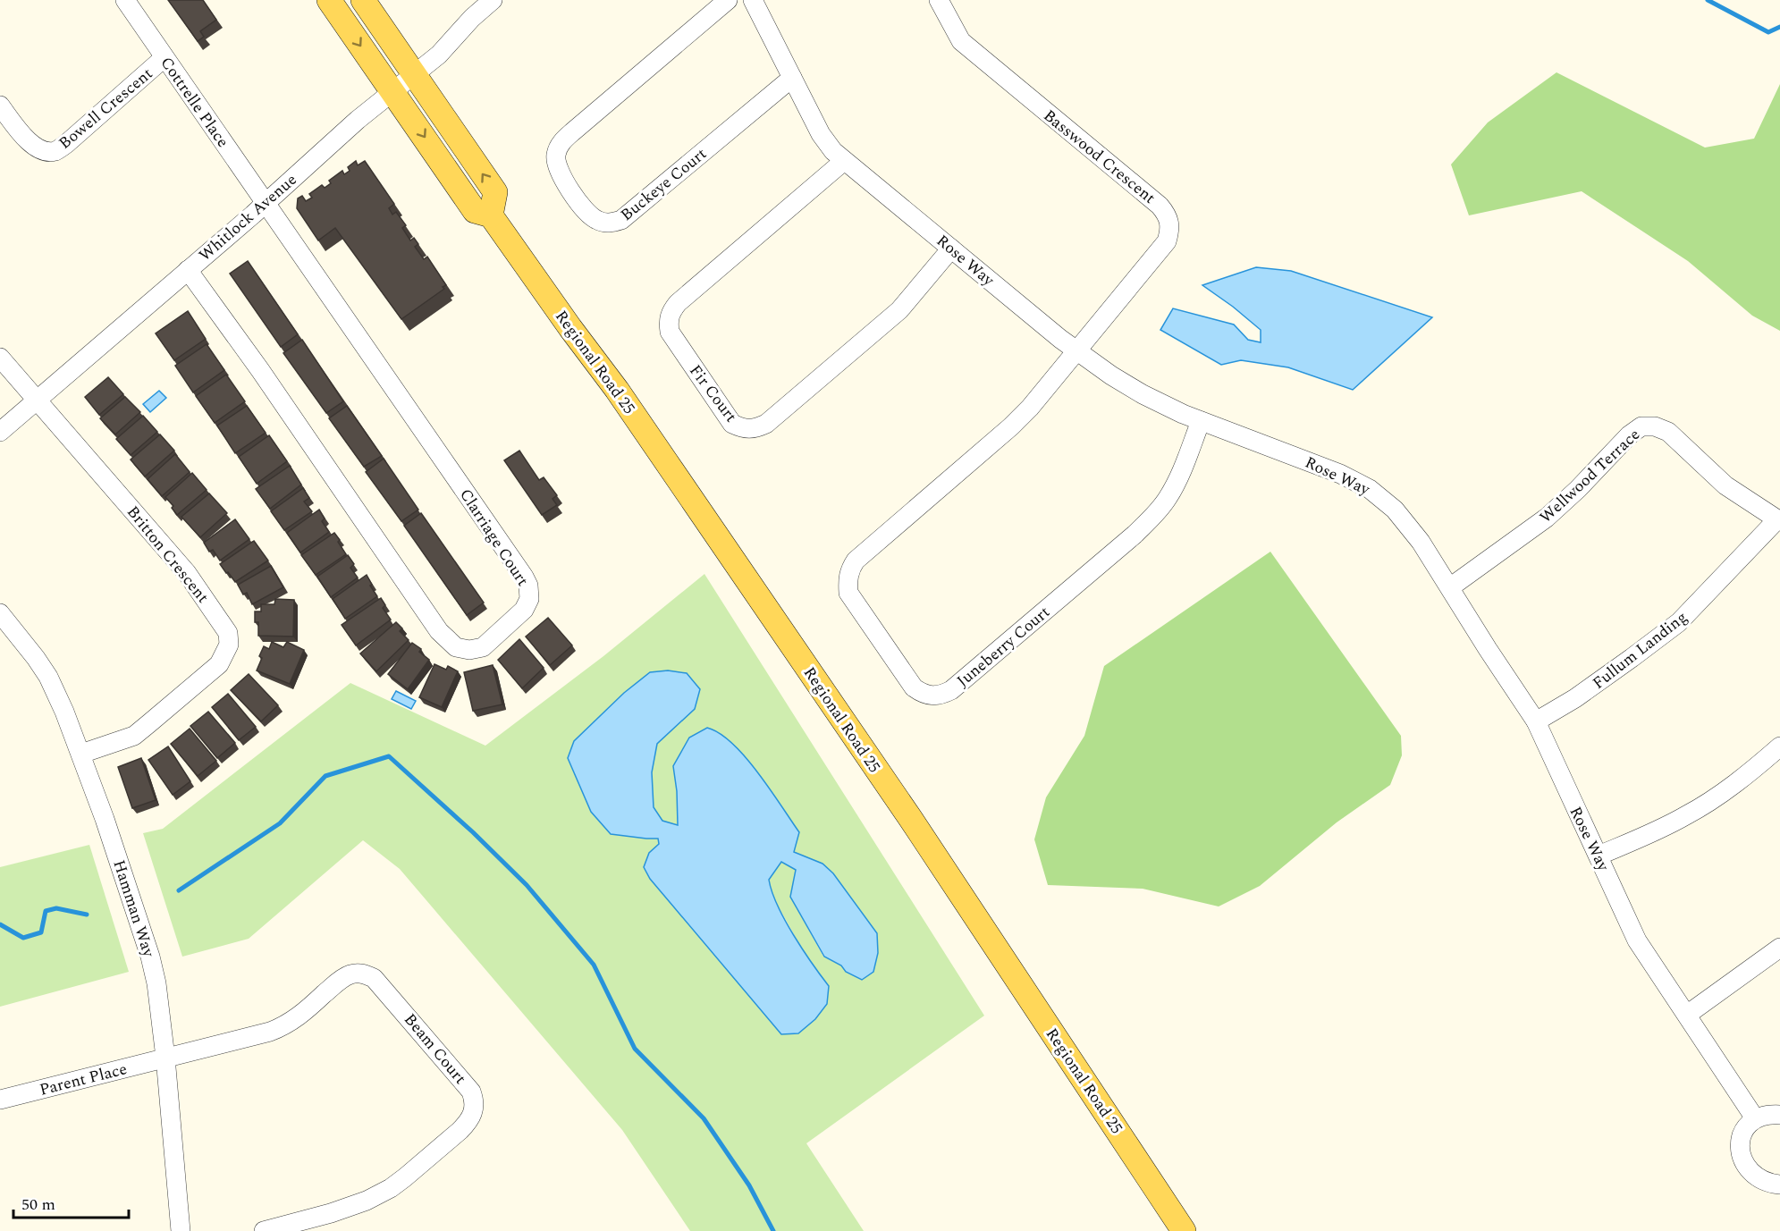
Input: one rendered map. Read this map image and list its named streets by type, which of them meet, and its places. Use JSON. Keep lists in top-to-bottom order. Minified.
{"streets":{"main road":["Regional Road 25"],"street":["Cottrelle Place","Bowell Crescent","Basswood Crescent","Buckeye Court","Whitlock Avenue","Rose Way","Fir Court","Wellwood Terrace","Clarriage Court","Britton Crescent","Juneberry Court","Fullum Landing","Hamman Way","Beam Court","Parent Place"]},"crossings":[["Cottrelle Place","Bowell Crescent"],["Cottrelle Place","Whitlock Avenue"],["Cottrelle Place","Clarriage Court"],["Basswood Crescent","Rose Way"],["Basswood Crescent","Juneberry Court"],["Buckeye Court","Rose Way"],["Whitlock Avenue","Regional Road 25"],["Whitlock Avenue","Clarriage Court"],["Whitlock Avenue","Britton Crescent"],["Rose Way","Fir Court"],["Rose Way","Wellwood Terrace"],["Rose Way","Juneberry Court"],["Rose Way","Fullum Landing"],["Wellwood Terrace","Fullum Landing"],["Britton Crescent","Hamman Way"],["Hamman Way","Beam Court"],["Hamman Way","Parent Place"],["Beam Court","Parent Place"]],"scale_bar":"50 m"}
